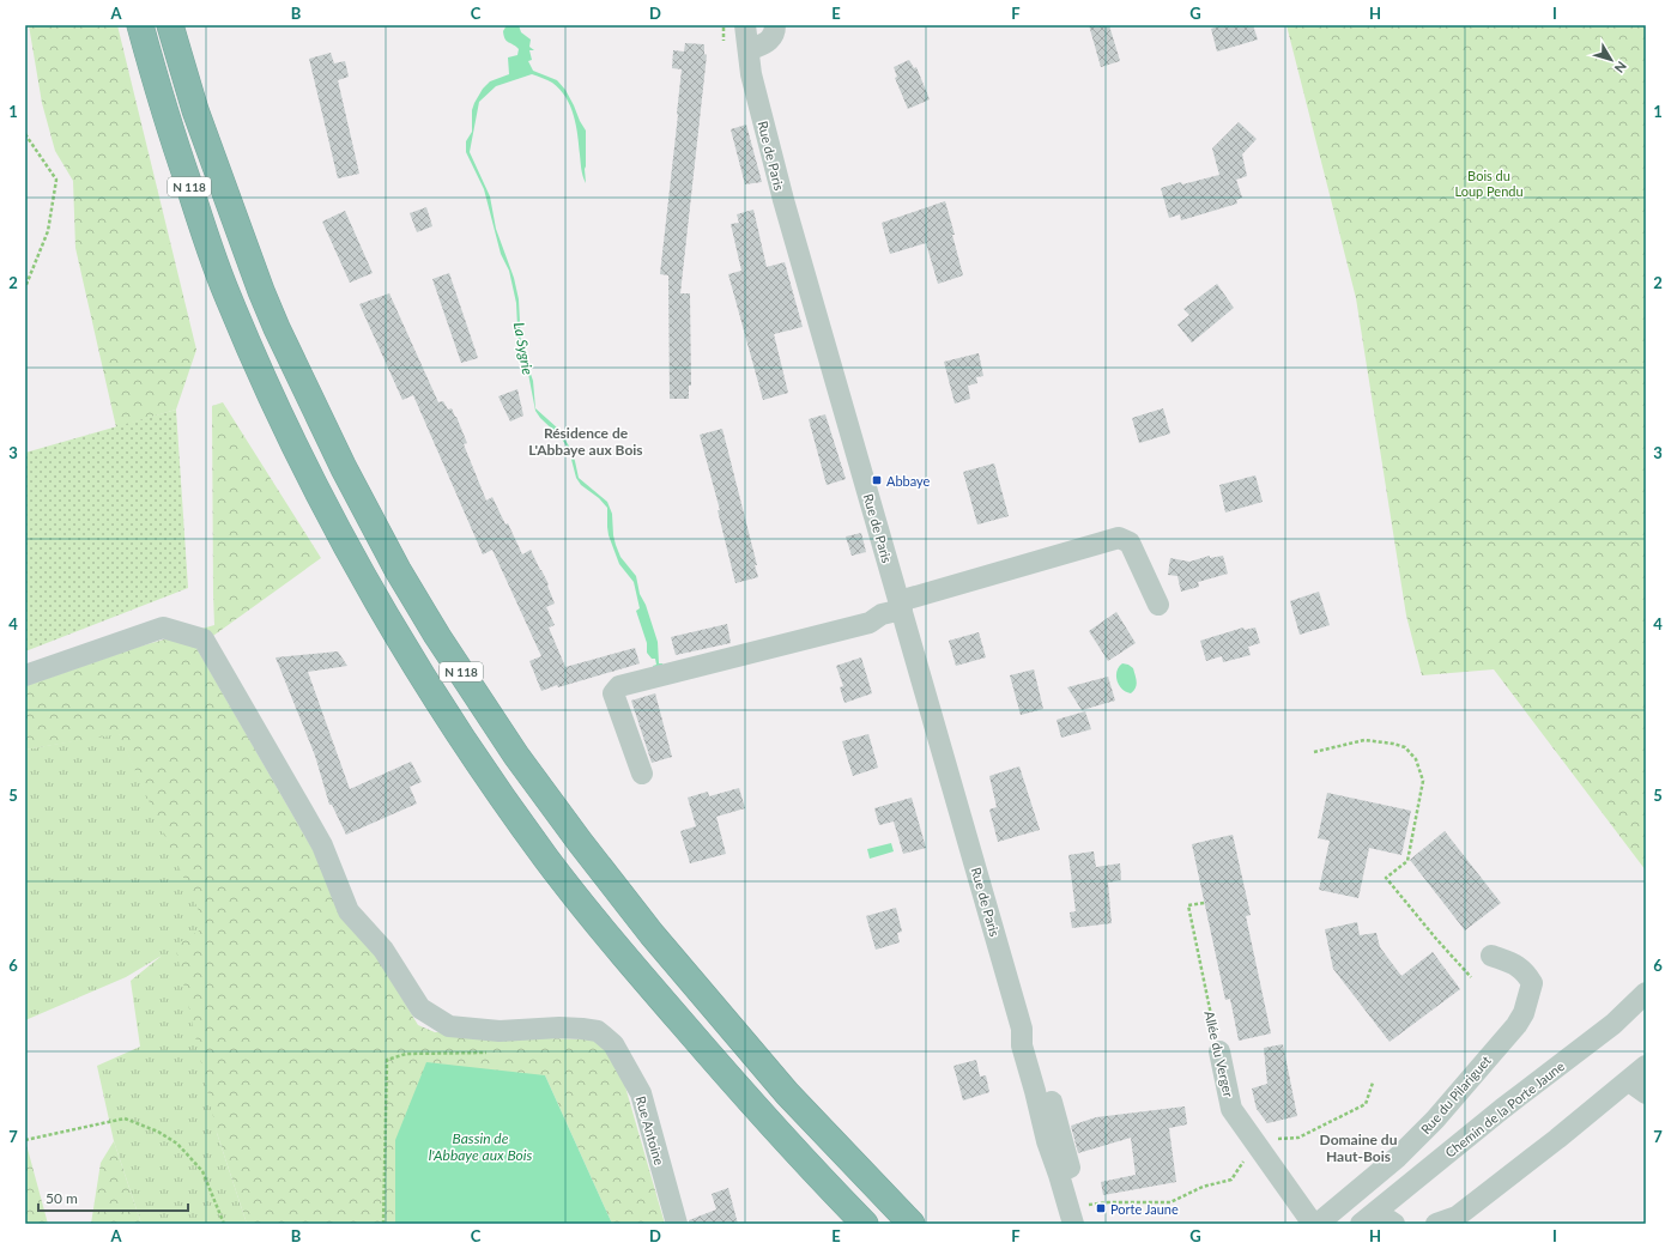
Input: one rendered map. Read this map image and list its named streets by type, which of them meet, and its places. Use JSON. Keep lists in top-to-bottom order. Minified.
{"streets":{"highway":["N 118"],"street":["Rue de Paris","Allée du Verger","Rue du Pilariguet","Chemin de la Porte Jaune","Rue Antoine"]},"districts":["Résidence de L'Abbaye aux Bois","Domaine du Haut-Bois"],"water":["La Sygrie","Bassin de l'Abbaye aux Bois"],"parks":["Bois du Loup Pendu"],"places":{"transit":["Abbaye","Porte Jaune"]},"scale_bar":"50 m","north":"bottom right","grid":{"columns":["A","B","C","D","E","F","G","H","I"],"rows":["1","2","3","4","5","6","7"]}}
